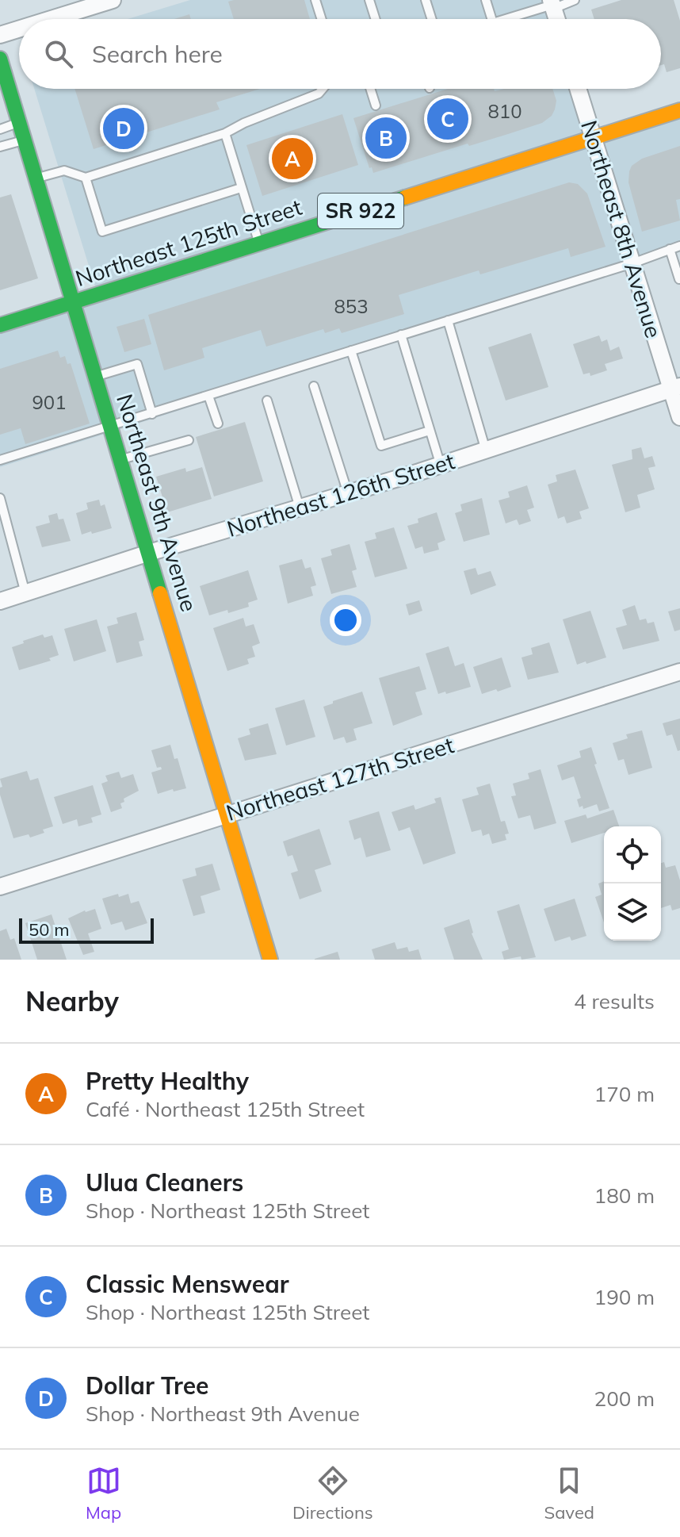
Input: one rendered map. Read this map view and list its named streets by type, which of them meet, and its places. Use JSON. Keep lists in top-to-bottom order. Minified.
{"streets":{"street":["SR 922","Northeast 8th Avenue","Northeast 125th Street","Northeast 126th Street","Northeast 9th Avenue","Northeast 127th Street"]},"crossings":[["Northeast 8th Avenue","Northeast 125th Street"],["Northeast 8th Avenue","Northeast 126th Street"],["Northeast 125th Street","Northeast 9th Avenue"],["Northeast 126th Street","Northeast 9th Avenue"],["Northeast 9th Avenue","Northeast 127th Street"]],"house_numbers":["810","853","901"],"scale_bar":"50 m","page":{"search":"Search here","pins":["C","D","B","A"],"scale":"50 m","heading":["Nearby","4 results"],"list":[{"mark":"A","name":"Pretty Healthy","note":"Café · Northeast 125th Street","value":"170 m"},{"mark":"B","name":"Ulua Cleaners","note":"Shop · Northeast 125th Street","value":"180 m"},{"mark":"C","name":"Classic Menswear","note":"Shop · Northeast 125th Street","value":"190 m"},{"mark":"D","name":"Dollar Tree","note":"Shop · Northeast 9th Avenue","value":"200 m"}],"nav":["Map","Directions","Saved"]}}
